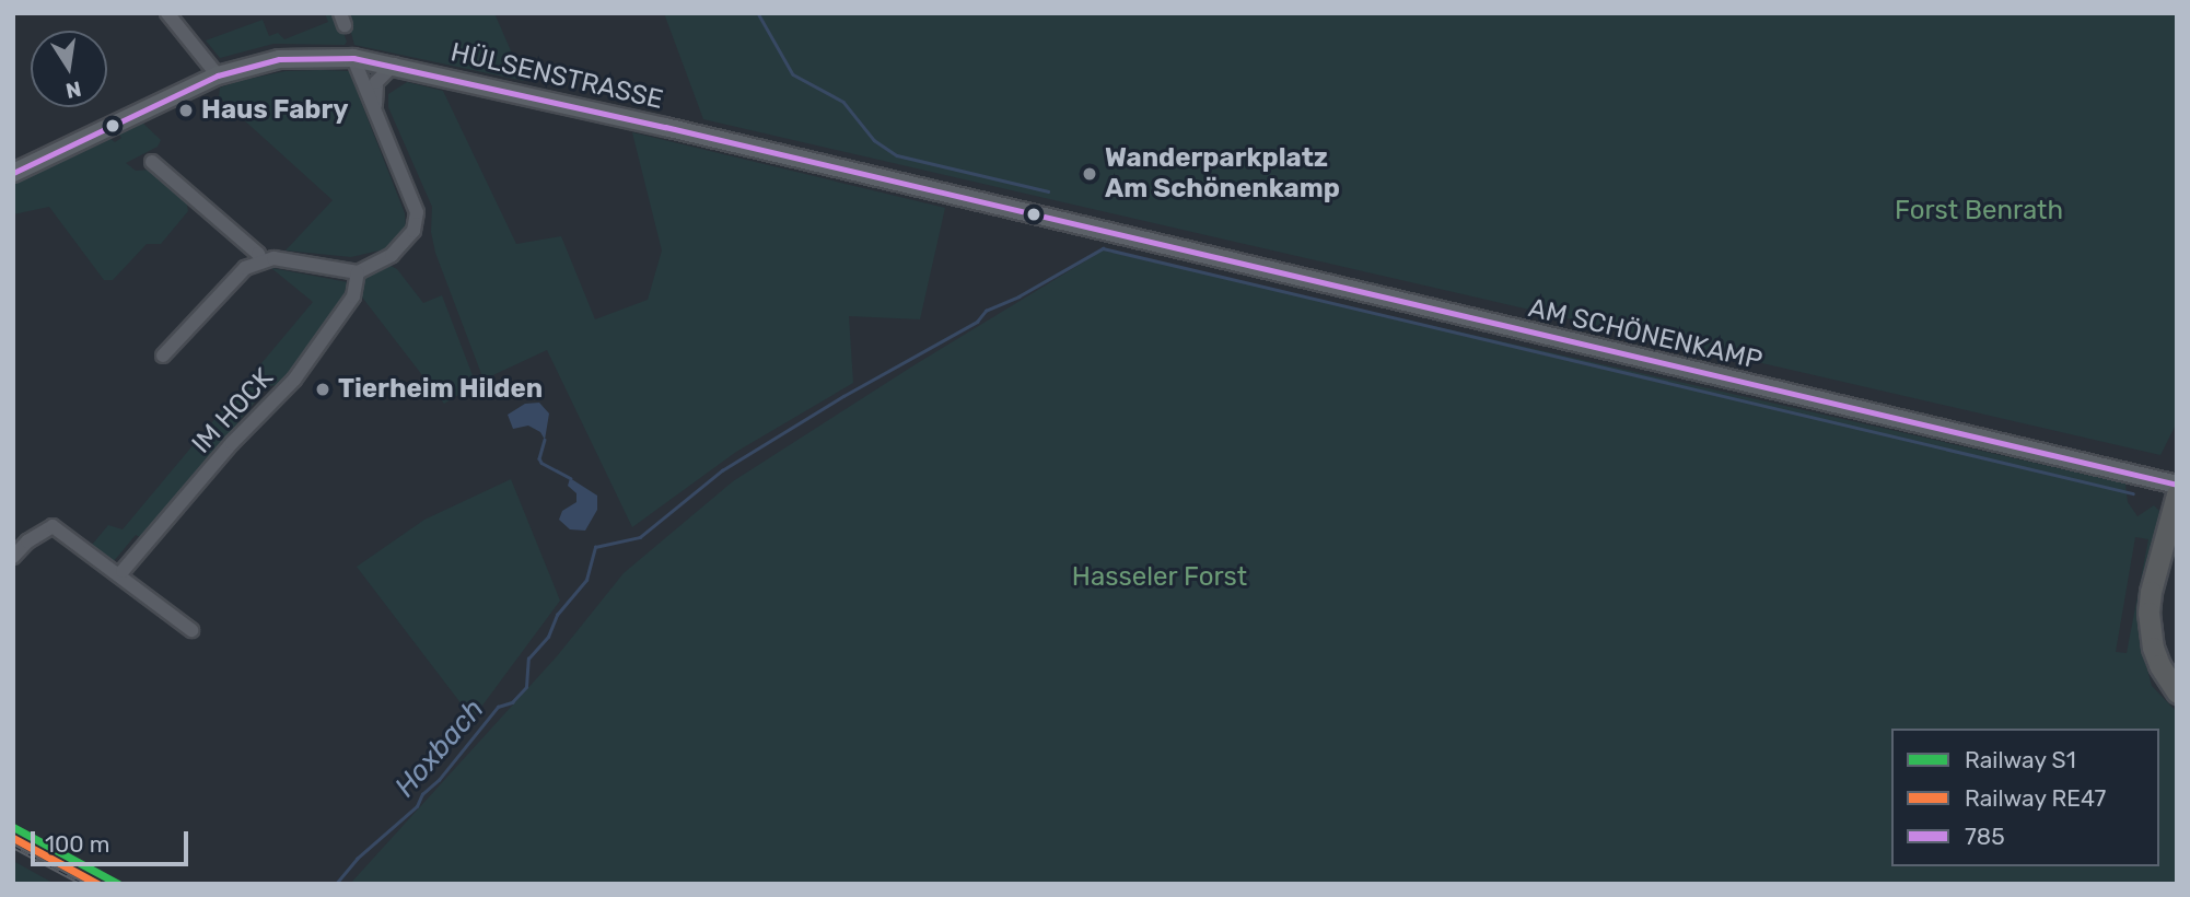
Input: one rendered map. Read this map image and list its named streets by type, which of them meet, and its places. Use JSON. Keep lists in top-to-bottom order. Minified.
{"streets":{"main road":["HÜLSENSTRASSE","AM SCHÖNENKAMP"],"street":["IM HOCK"]},"crossings":[["HÜLSENSTRASSE","AM SCHÖNENKAMP"]],"water":["Hoxbach"],"parks":["Forst Benrath","Hasseler Forst"],"places":["Haus Fabry","Wanderparkplatz Am Schönenkamp","Tierheim Hilden"],"lines":["transit line 785","rail line S1","rail line RE47"],"legend":["Railway S1","Railway RE47","785"],"scale_bar":"100 m","north":"bottom"}
